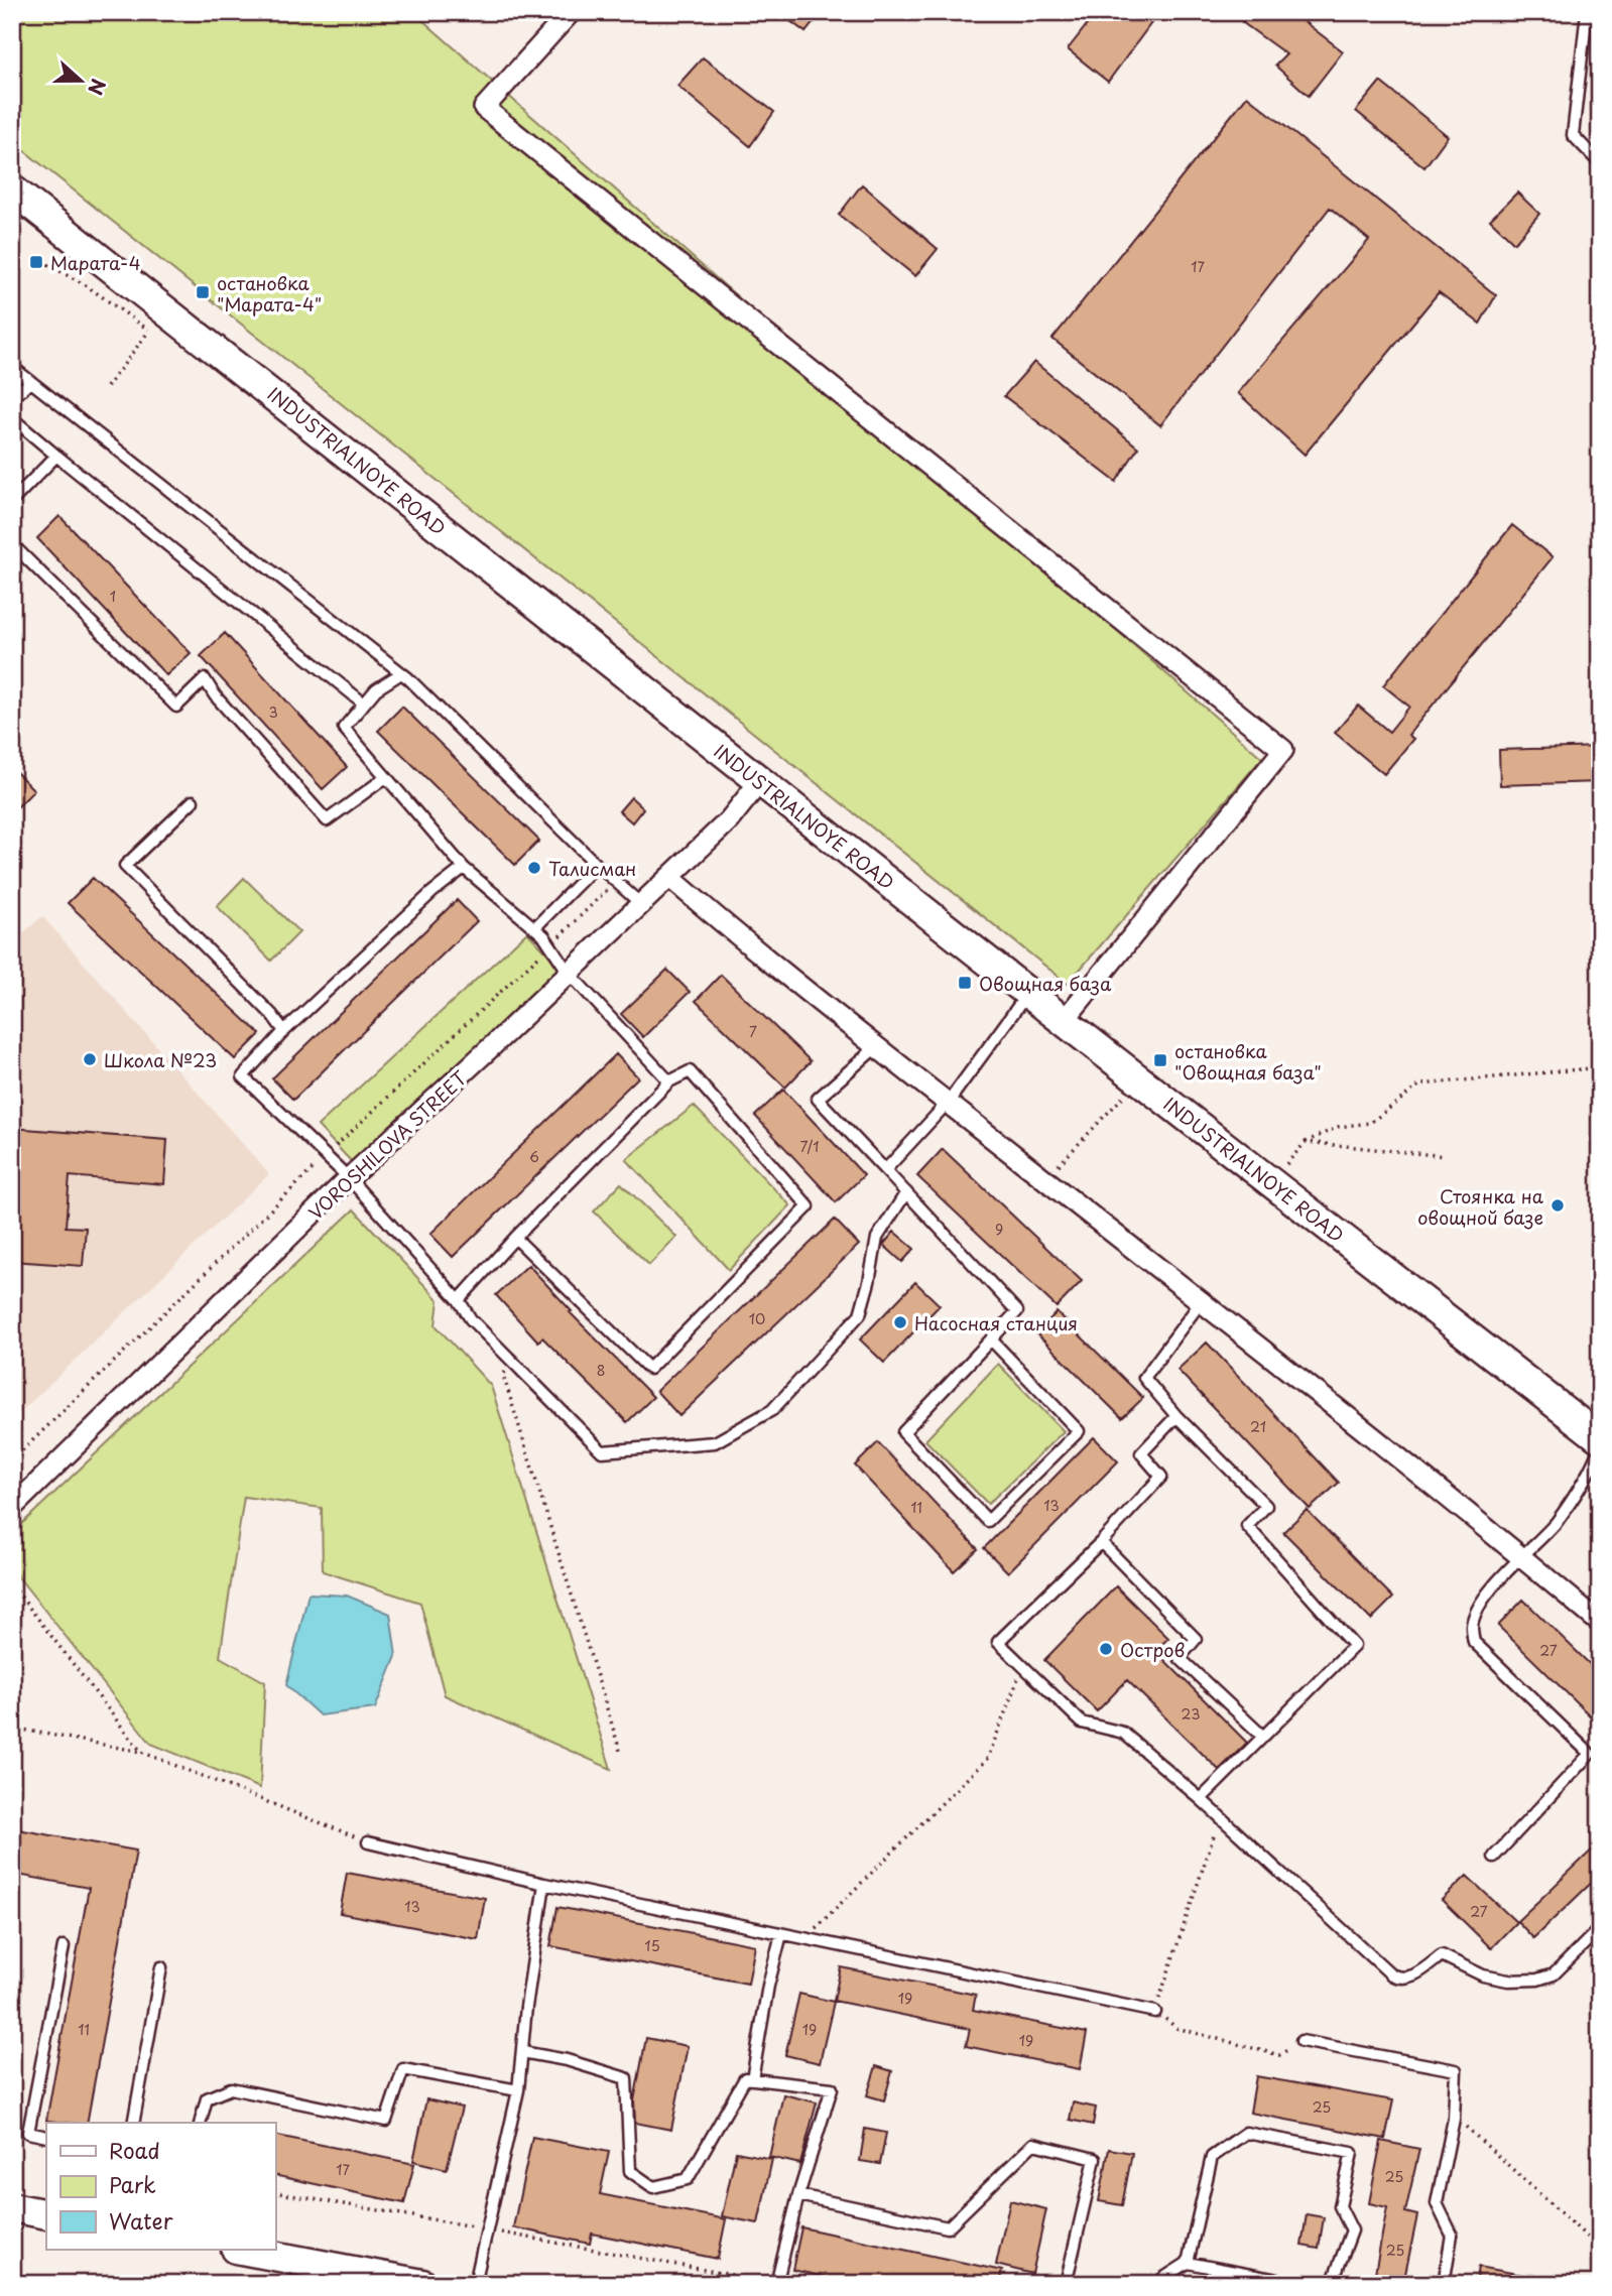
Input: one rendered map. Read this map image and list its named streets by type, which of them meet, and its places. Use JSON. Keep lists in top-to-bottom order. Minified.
{"streets":{"main road":["INDUSTRIALNOYE ROAD"],"street":["VOROSHILOVA STREET"]},"crossings":[["INDUSTRIALNOYE ROAD","VOROSHILOVA STREET"]],"places":{"transit":["Марата-4","остановка \"Марата-4\"","Овощная база","остановка \"Овощная база\""],"other":["Талисман","Школа №23","Стоянка на овощной базе","Насосная станция","Остров"]},"house_numbers":["17","1","3","7","7/1","6","9","10","8","21","13","11","27","23","13","27","15","19","11","19","19","25","17","25","25"],"legend":["Road","Park","Water"],"north":"right"}
